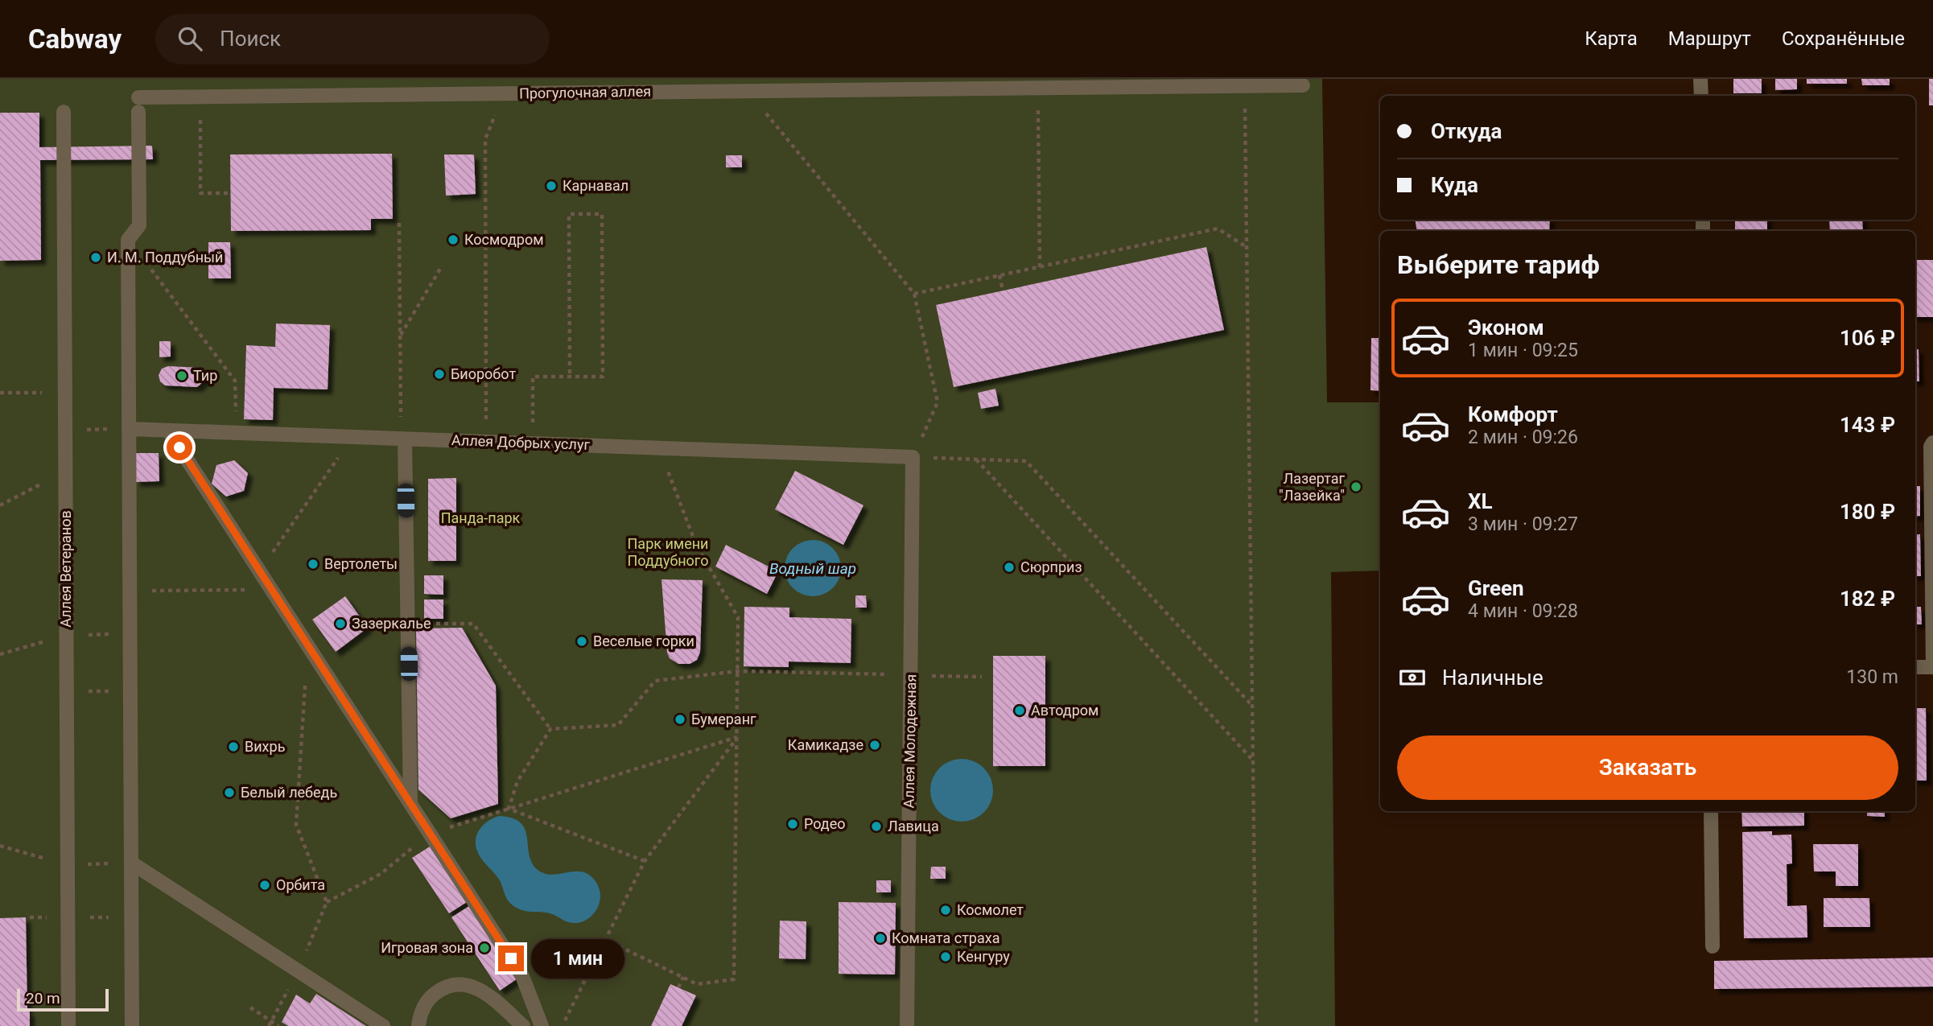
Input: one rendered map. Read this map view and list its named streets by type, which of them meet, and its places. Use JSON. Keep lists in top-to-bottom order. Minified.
{"streets":{"street":["Прогулочная аллея","Аллея Добрых услуг","Аллея Ветеранов","Аллея Молодежная"]},"crossings":[["Аллея Добрых услуг","Аллея Молодежная"]],"water":["Водный шар"],"parks":["Панда-парк","Парк имени Поддубного"],"places":["Карнавал","Космодром","И. М. Поддубный","Биоробот","Тир","Лазертаг \"Лазейка\"","Вертолеты","Сюрприз","Зазеркалье","Веселые горки","Автодром","Бумеранг","Камикадзе","Вихрь","Белый лебедь","Родео","Лавица","Орбита","Космолет","Комната страха","Игровая зона","Кенгуру"],"scale_bar":"20 m","page":{"header":"Cabway","search":"Поиск","nav":["Карта","Маршрут","Сохранённые"],"banner":["Откуда","Куда"],"heading":"Выберите тариф","list":[{"name":"Эконом","note":"1 мин · 09:25","value":"106 ₽"},{"name":"Комфорт","note":"2 мин · 09:26","value":"143 ₽"},{"name":"XL","note":"3 мин · 09:27","value":"180 ₽"},{"name":"Green","note":"4 мин · 09:28","value":"182 ₽"}],"pay":["Наличные","130 m"],"buttons":"Заказать","bubble":"1 мин","scale":"20 m"}}
